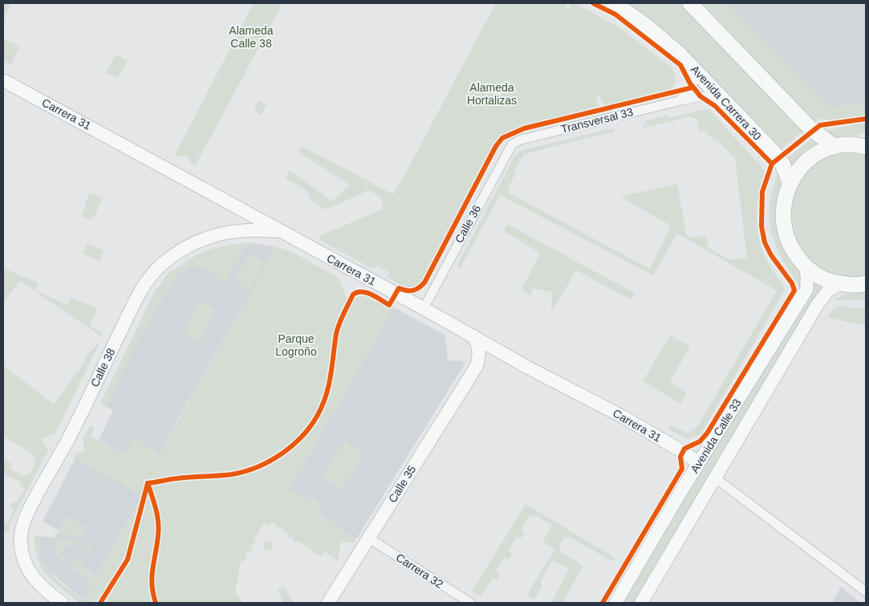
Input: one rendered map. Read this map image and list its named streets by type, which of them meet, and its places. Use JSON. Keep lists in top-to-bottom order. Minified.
{"streets":{"main road":["Avenida Carrera 30"],"street":["Carrera 31","Transversal 33","Calle 36","Calle 38","Avenida Calle 33","Calle 35","Carrera 32"]},"crossings":[["Avenida Carrera 30","Transversal 33"],["Carrera 31","Calle 36"],["Carrera 31","Calle 38"],["Carrera 31","Avenida Calle 33"],["Carrera 31","Calle 35"],["Transversal 33","Calle 36"],["Calle 35","Carrera 32"]],"parks":["Alameda Calle 38","Alameda Hortalizas","Parque Logroño"]}
